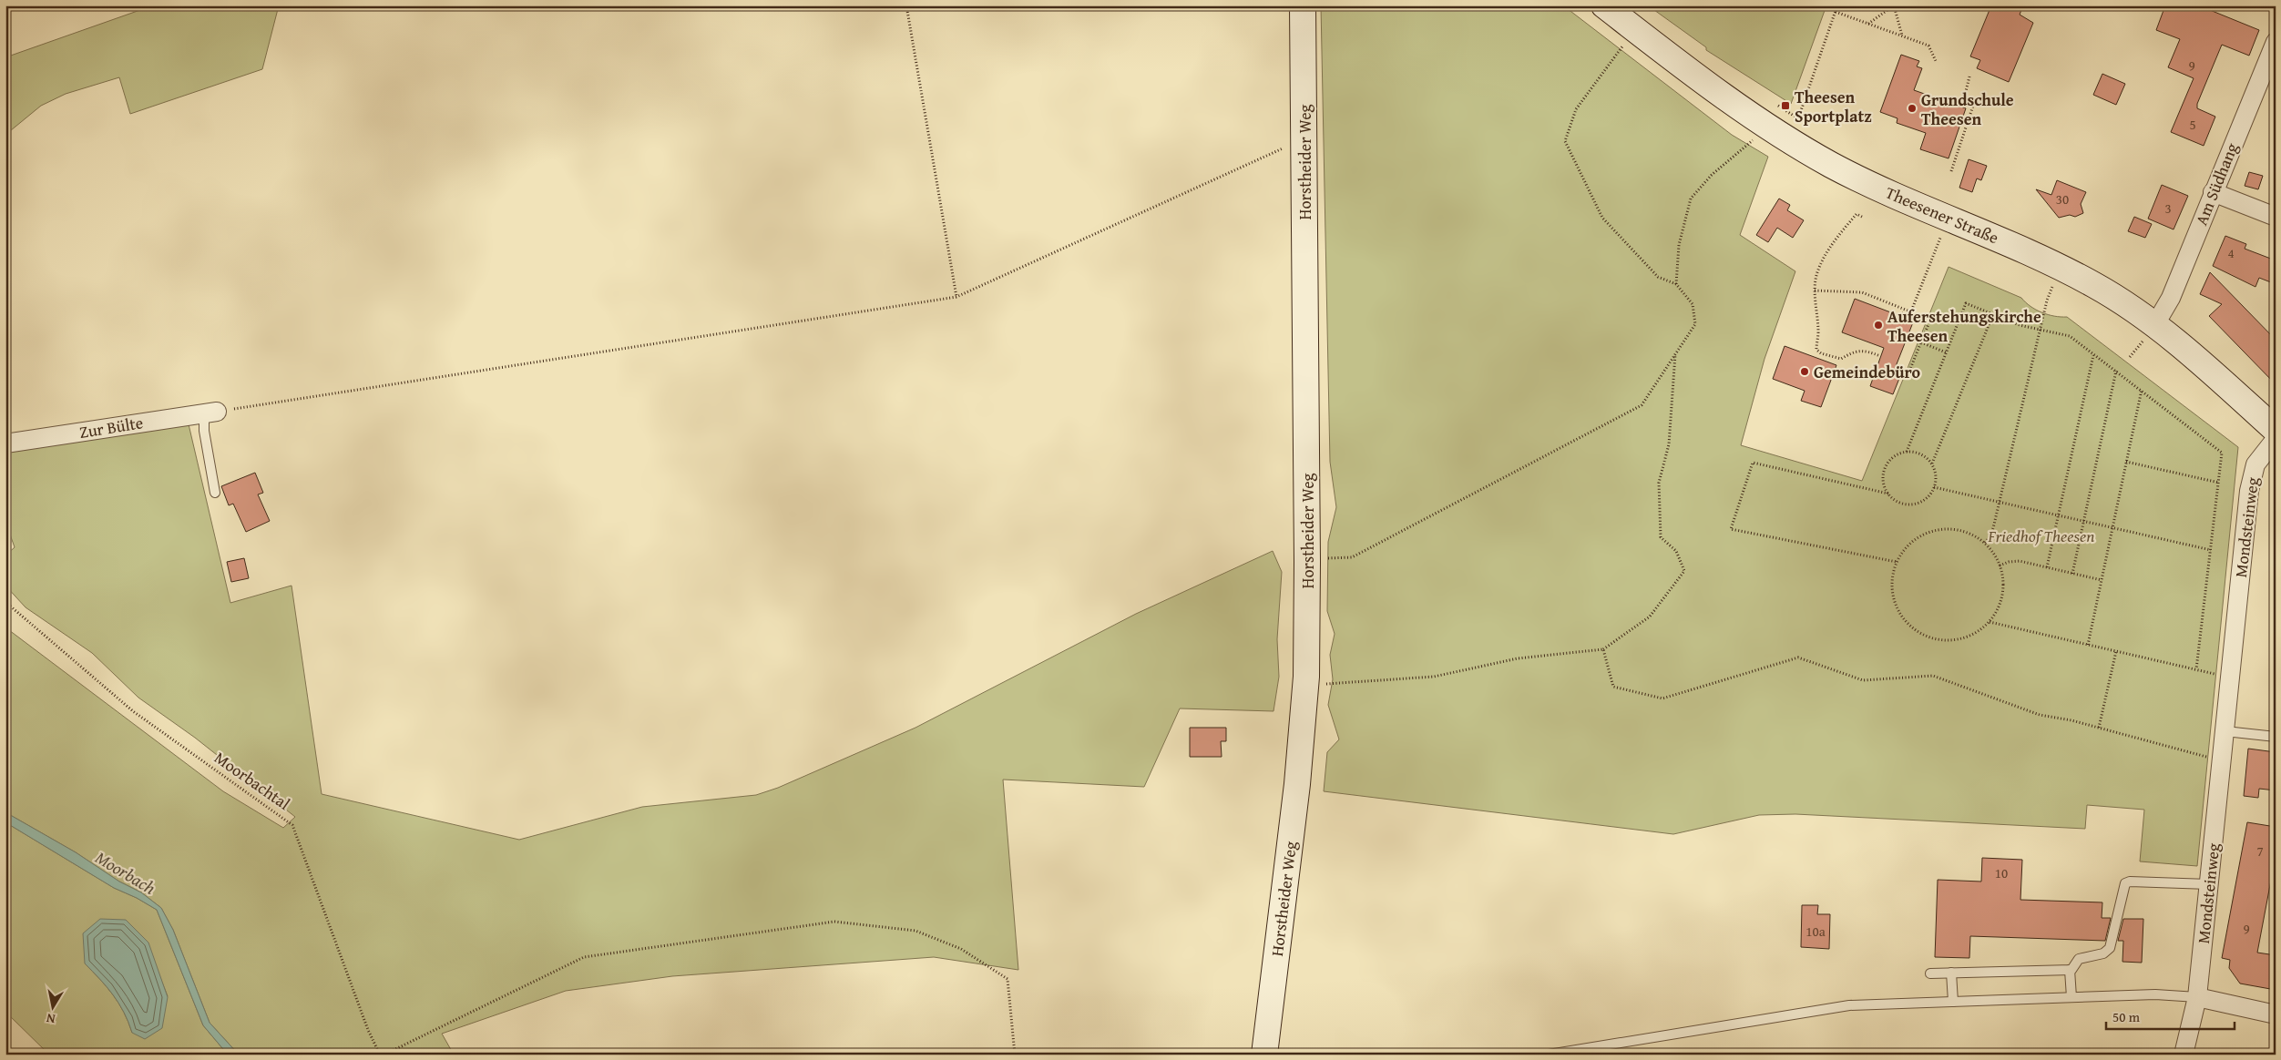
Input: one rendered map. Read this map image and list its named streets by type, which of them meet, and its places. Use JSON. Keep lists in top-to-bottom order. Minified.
{"streets":{"street":["Horstheider Weg","Am Südhang","Theesener Straße","Zur Bülte","Mondsteinweg"],"path":["Moorbachtal"]},"crossings":[["Am Südhang","Theesener Straße"]],"water":["Moorbach"],"parks":["Friedhof Theesen"],"places":{"transit":["Theesen Sportplatz"],"other":["Grundschule Theesen","Auferstehungskirche Theesen","Gemeindebüro"]},"house_numbers":["9","5","30","3","4","7","10","9","10a"],"scale_bar":"50 m","north":"bottom"}
